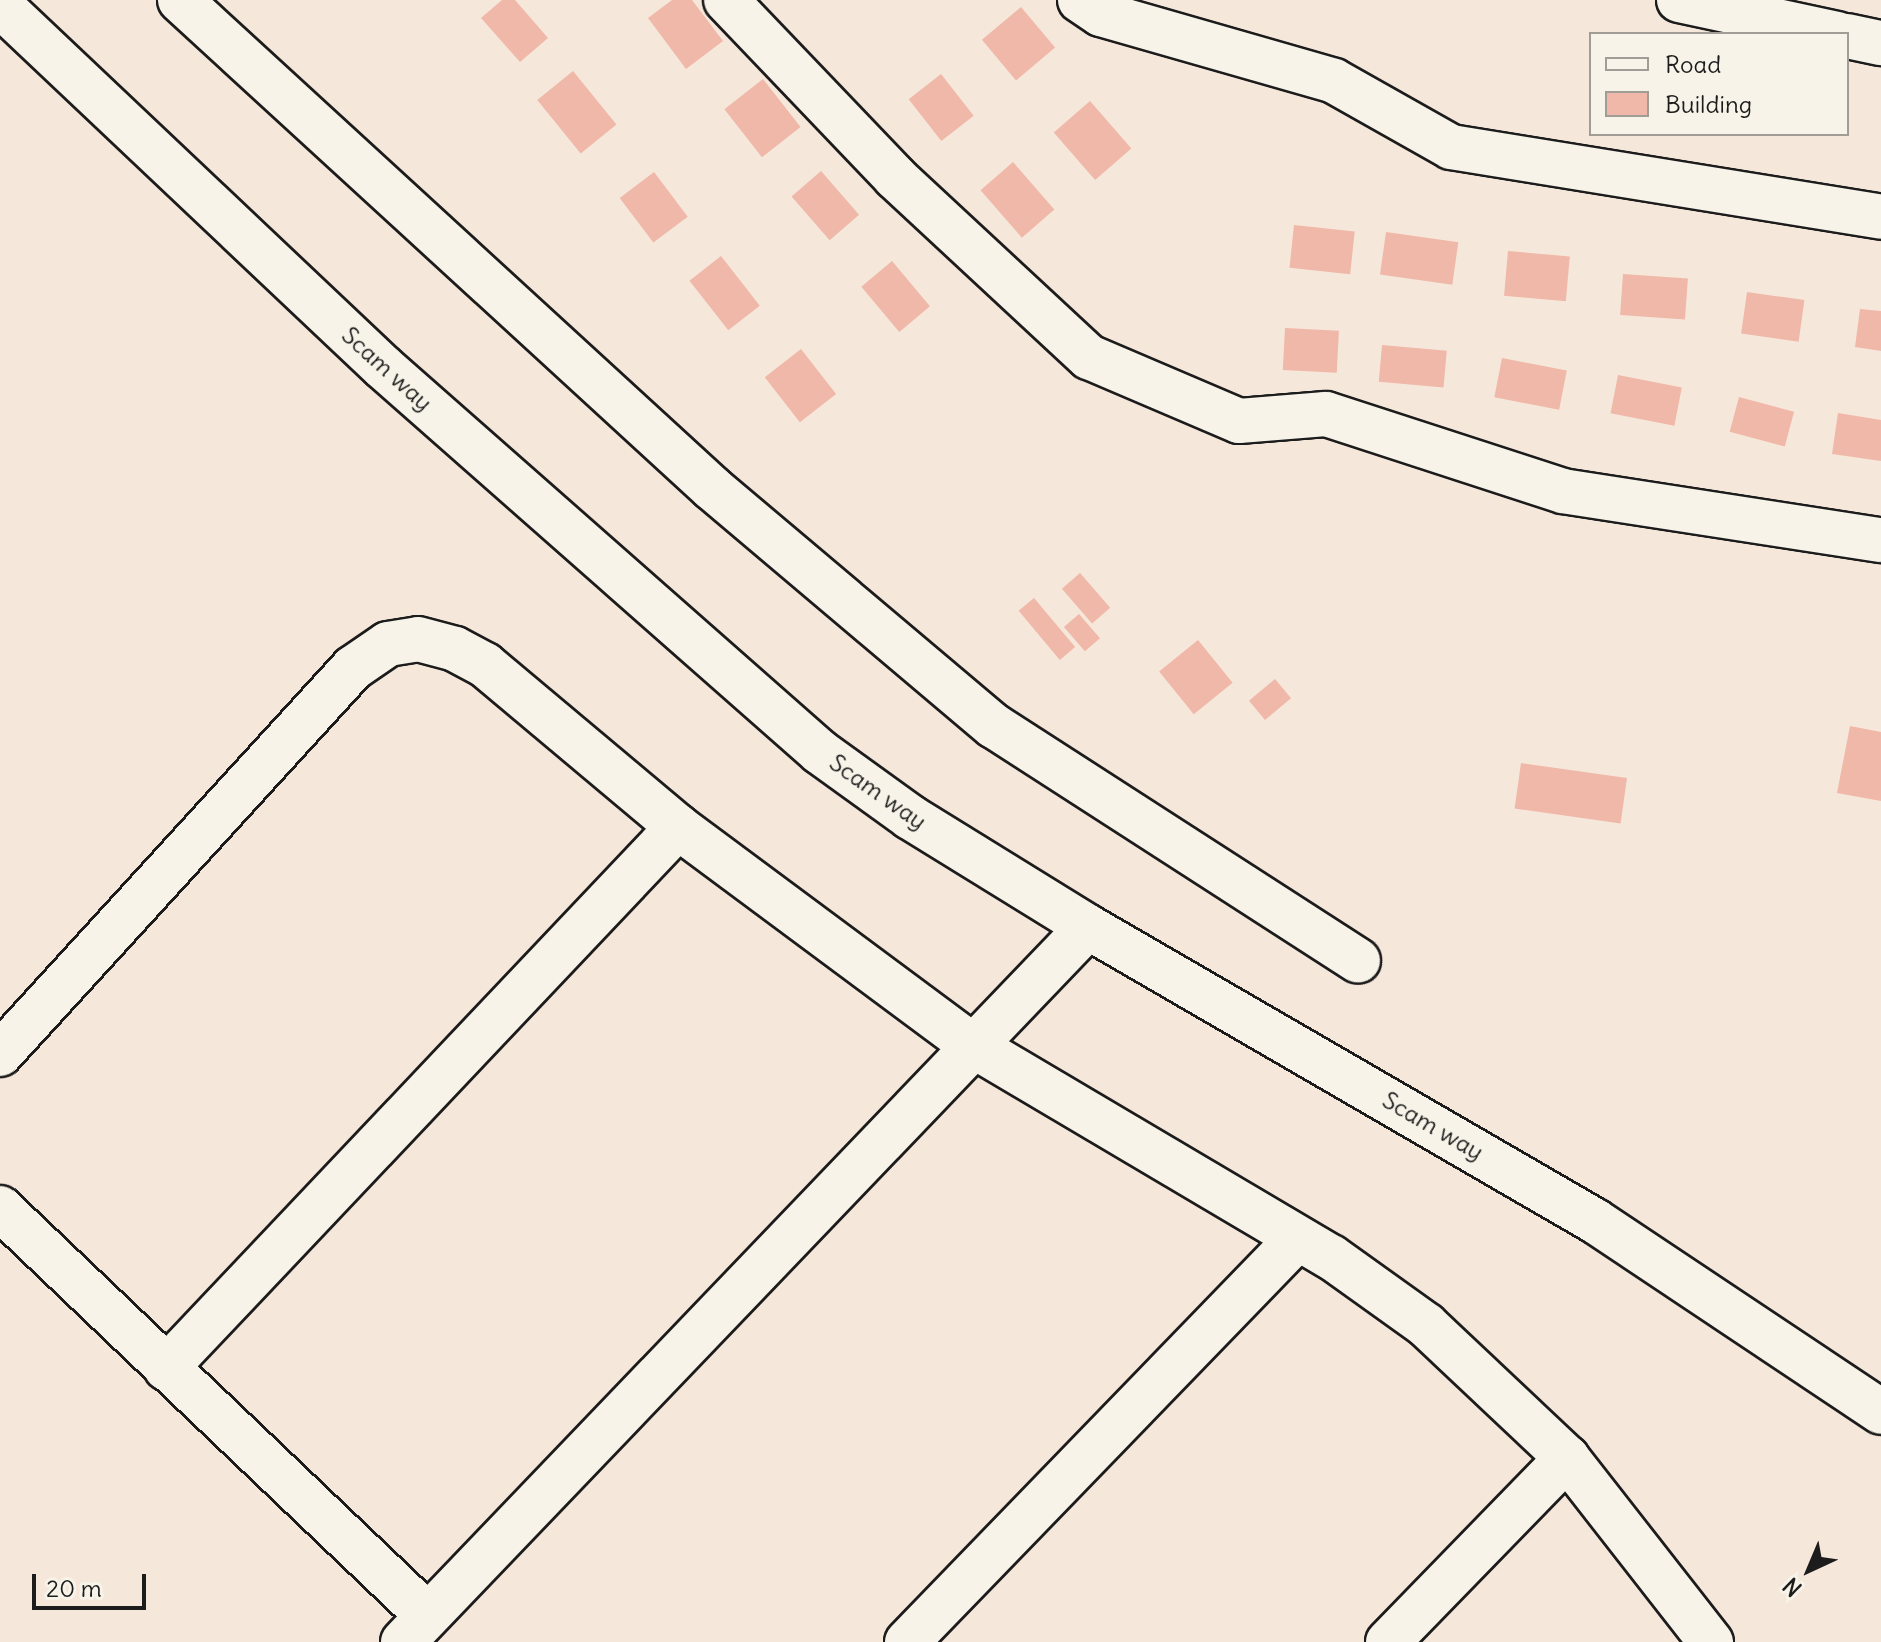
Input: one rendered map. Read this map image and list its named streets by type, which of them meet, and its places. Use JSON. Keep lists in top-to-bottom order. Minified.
{"streets":{"street":["Scam way"]},"legend":["Road","Building"],"scale_bar":"20 m","north":"bottom left"}
